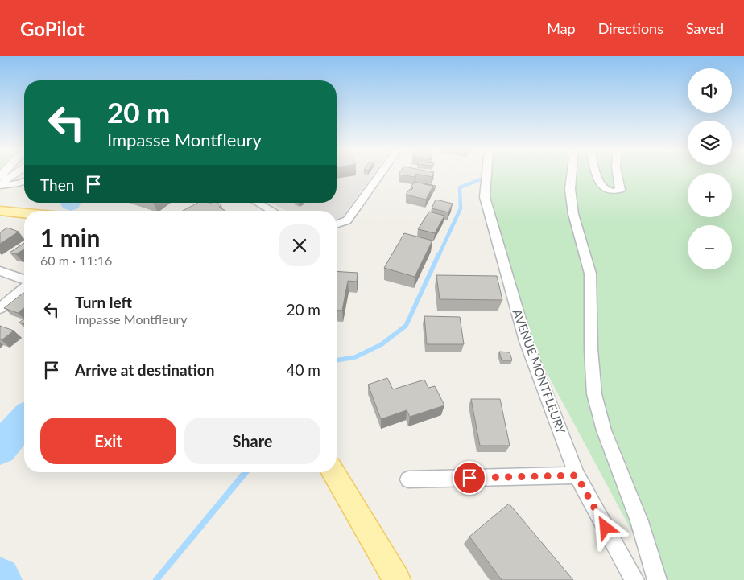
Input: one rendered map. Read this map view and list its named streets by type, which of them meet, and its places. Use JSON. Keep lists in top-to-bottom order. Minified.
{"streets":{"street":["AVENUE MONTFLEURY"]},"page":{"header":"GoPilot","nav":["Map","Directions","Saved"],"map_buttons":["+","−"],"turn":["20 m","Impasse Montfleury"],"then":"Then","heading":["1 min","60 m · 11:16"],"list":[{"name":"Turn left","note":"Impasse Montfleury","value":"20 m"},{"name":"Arrive at destination","value":"40 m"}],"buttons":["Exit","Share"]}}
